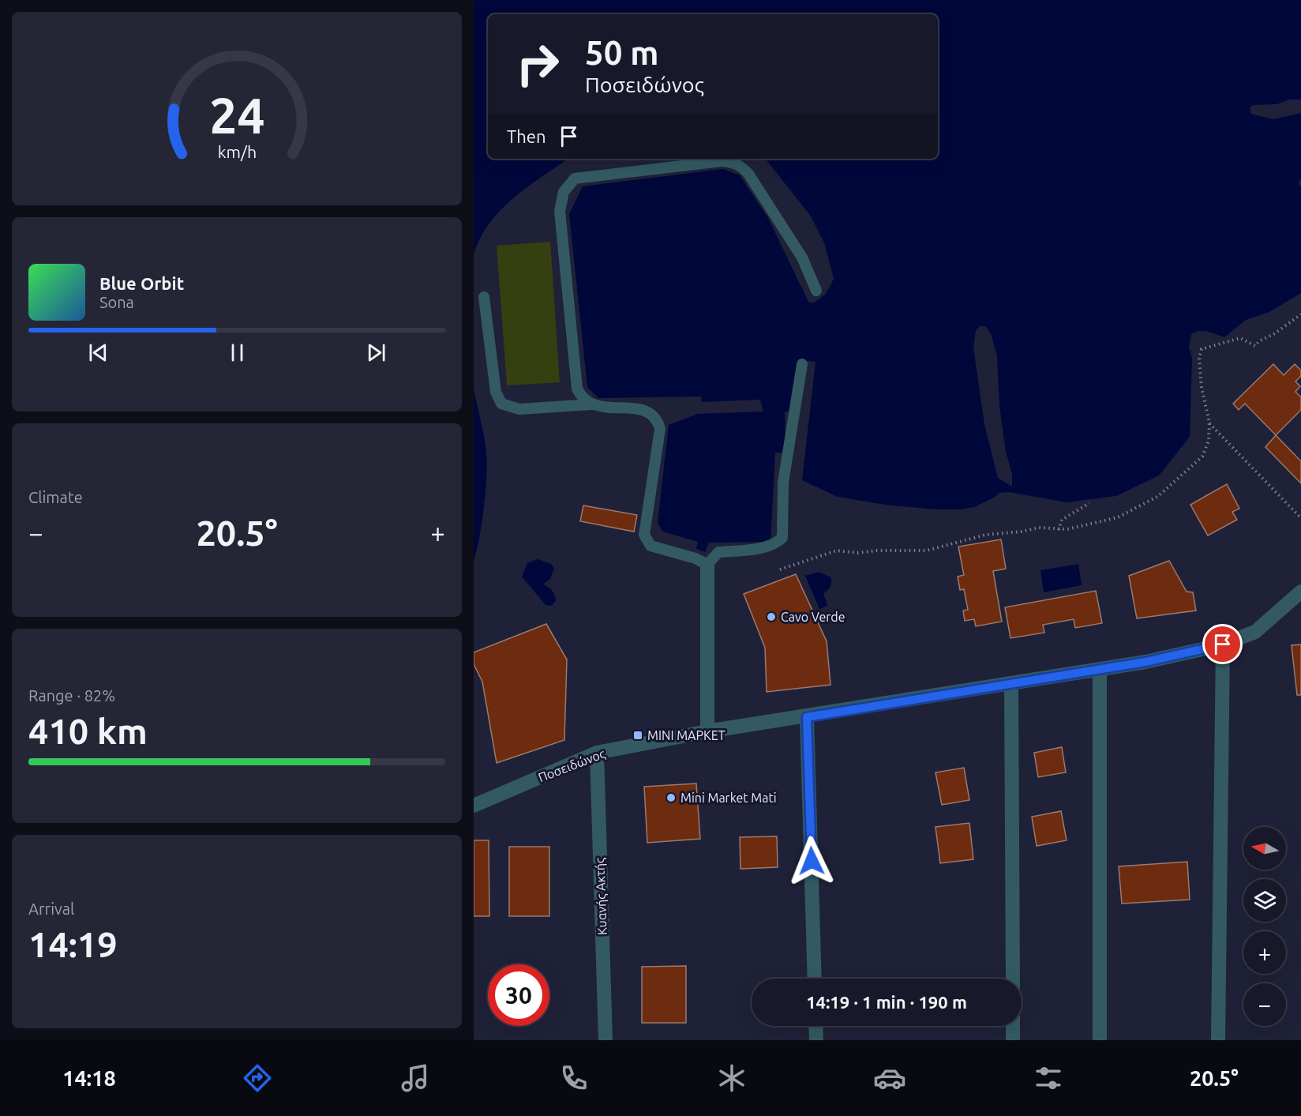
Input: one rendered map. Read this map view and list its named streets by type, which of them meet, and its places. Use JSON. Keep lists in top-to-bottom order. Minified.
{"streets":{"street":["Ποσειδώνος","Κυανής Ακτής"]},"crossings":[["Ποσειδώνος","Κυανής Ακτής"]],"places":{"other":["Cavo Verde","Mini Market Mati"],"transit":["ΜΙΝΙ ΜΑΡΚΕΤ"]},"north":"left","page":{"turn":["50 m","Ποσειδώνος"],"then":"Then","song":["Blue Orbit","Sona"],"tile":["Climate",["Range · 82%","410 km"],["Arrival","14:19"]],"heat":["−","20.5°","+"],"map_buttons":["+","−"],"limit":"30","trip":"14:19 · 1 min · 190 m","tabs":["14:18","20.5°"],"gauge":["24","km/h"]}}
